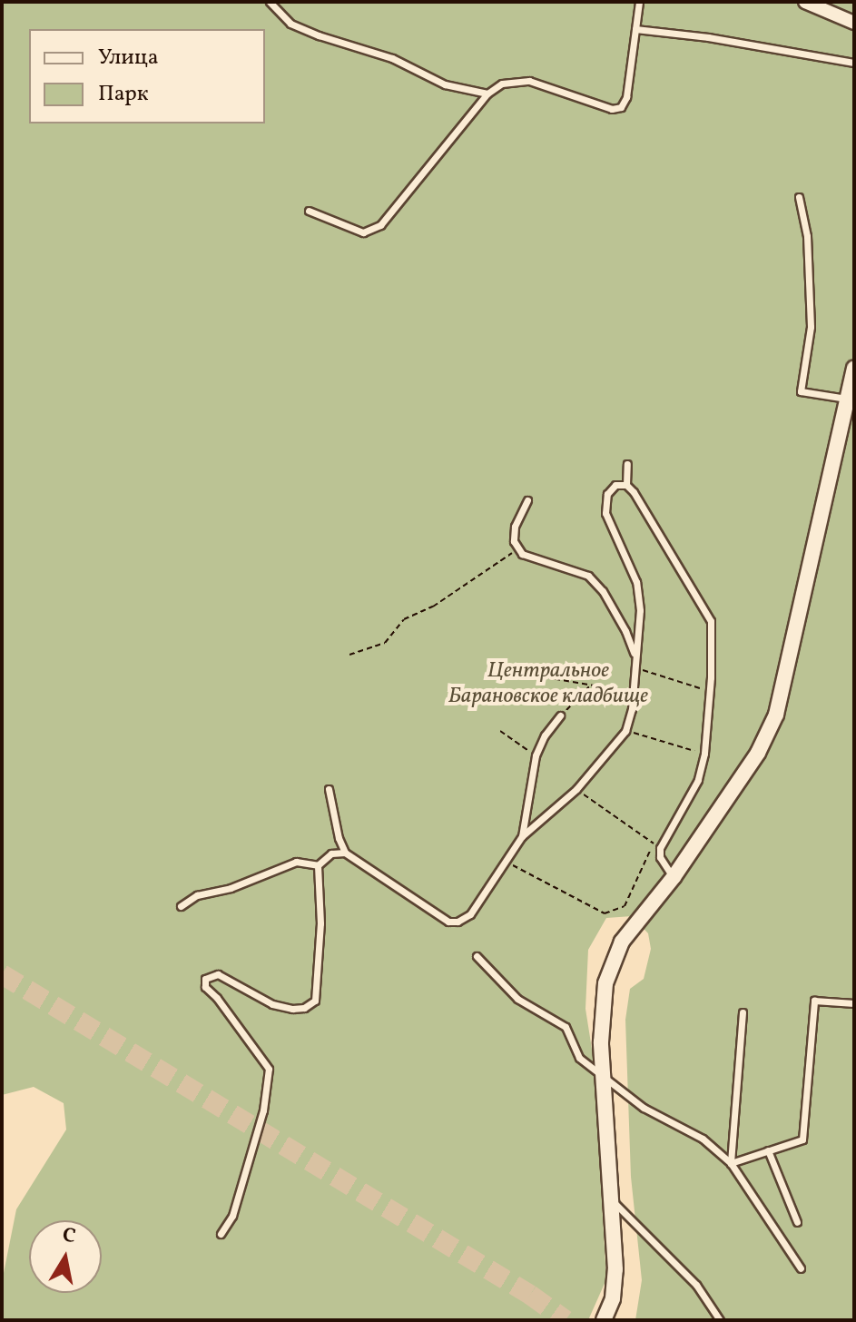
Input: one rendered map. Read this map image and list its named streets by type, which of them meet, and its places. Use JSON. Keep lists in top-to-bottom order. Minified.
{"parks":["Центральное Барановское кладбище"],"legend":["Улица","Парк"],"north":"top"}
